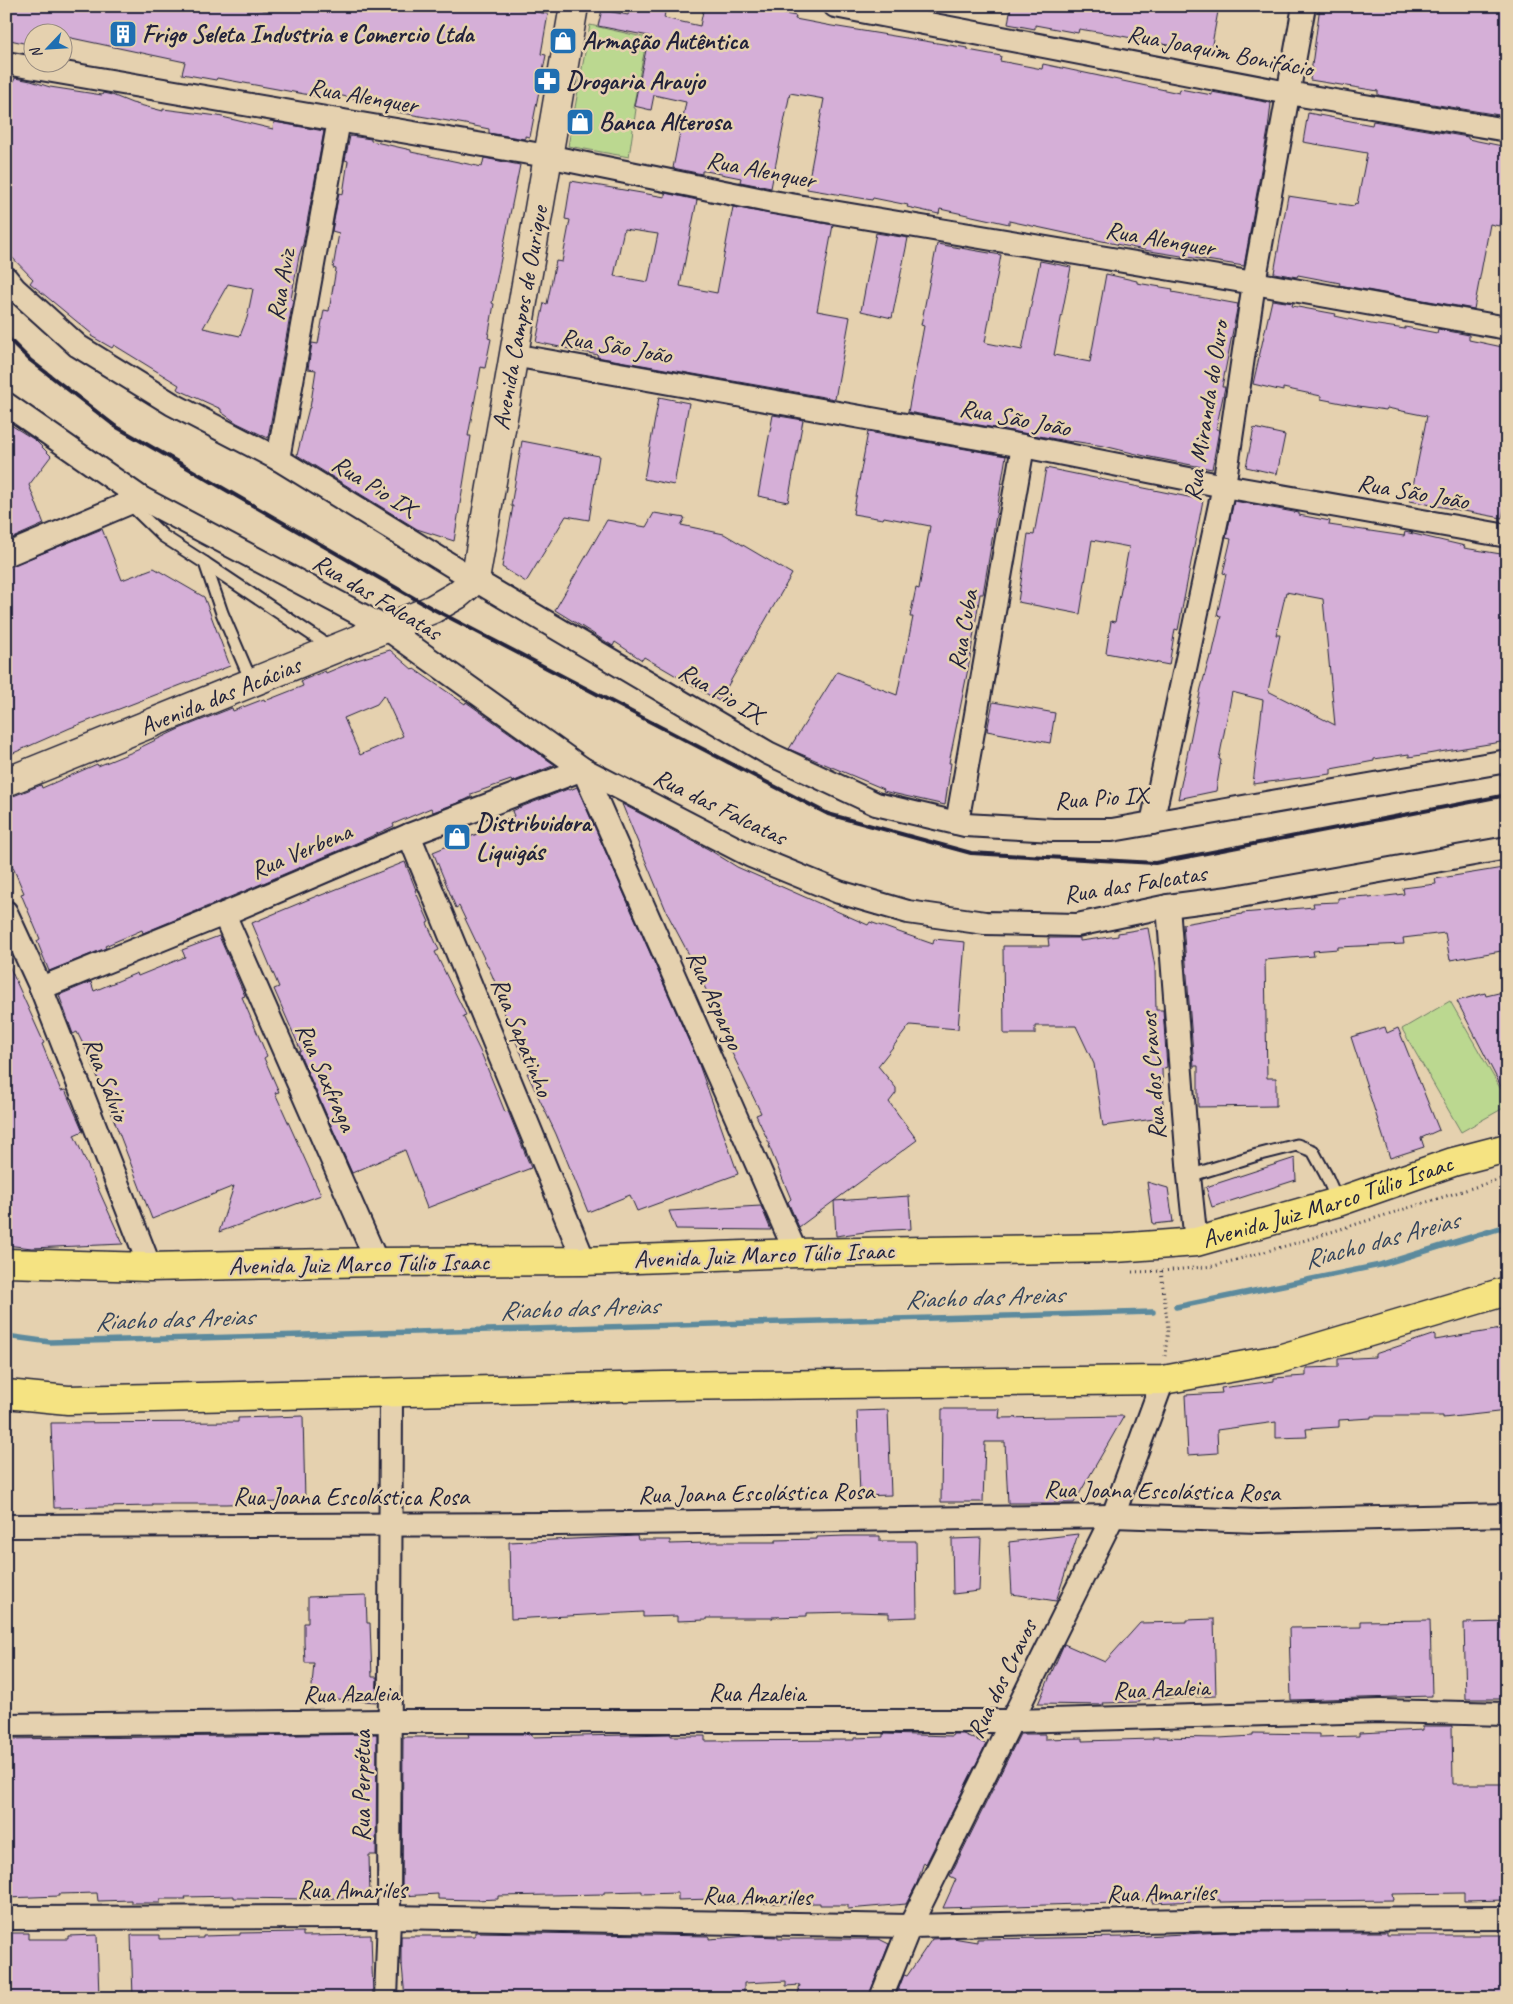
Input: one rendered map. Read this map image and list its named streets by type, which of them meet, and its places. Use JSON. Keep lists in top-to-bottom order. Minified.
{"streets":{"main road":["Avenida Campos de Ourique","Avenida das Acácias","Avenida Juiz Marco Túlio Isaac"],"street":["Rua Joaquim Bonifácio","Rua Alenquer","Rua Aviz","Rua São João","Rua Miranda do Ouro","Rua Pio IX","Rua das Falcatas","Rua Cuba","Rua Verbena","Rua Aspargo","Rua Sapatinho","Rua dos Cravos","Rua Saxfraga","Rua Sálvio","Rua Joana Escolástica Rosa","Rua Azaleia","Rua Perpétua","Rua Amariles"]},"crossings":[["Rua Joaquim Bonifácio","Rua Miranda do Ouro"],["Rua Alenquer","Rua Aviz"],["Rua Alenquer","Avenida Campos de Ourique"],["Rua Alenquer","Rua Miranda do Ouro"],["Rua Aviz","Rua Pio IX"],["Avenida Campos de Ourique","Rua São João"],["Avenida Campos de Ourique","Rua Pio IX"],["Avenida Campos de Ourique","Avenida das Acácias"],["Rua São João","Rua Miranda do Ouro"],["Rua São João","Rua Cuba"],["Rua Miranda do Ouro","Rua Pio IX"],["Rua Pio IX","Rua Cuba"],["Rua Pio IX","Avenida das Acácias"],["Rua das Falcatas","Avenida das Acácias"],["Rua das Falcatas","Rua Verbena"],["Rua das Falcatas","Rua Aspargo"],["Rua das Falcatas","Rua dos Cravos"],["Rua Verbena","Rua Aspargo"],["Rua Verbena","Rua Sapatinho"],["Rua Verbena","Rua Saxfraga"],["Rua Verbena","Rua Sálvio"],["Rua Aspargo","Avenida Juiz Marco Túlio Isaac"],["Rua Sapatinho","Avenida Juiz Marco Túlio Isaac"],["Rua dos Cravos","Avenida Juiz Marco Túlio Isaac"],["Rua dos Cravos","Rua Joana Escolástica Rosa"],["Rua dos Cravos","Rua Azaleia"],["Rua dos Cravos","Rua Amariles"],["Rua Saxfraga","Avenida Juiz Marco Túlio Isaac"],["Rua Sálvio","Avenida Juiz Marco Túlio Isaac"],["Rua Joana Escolástica Rosa","Rua Perpétua"],["Rua Azaleia","Rua Perpétua"],["Rua Perpétua","Rua Amariles"]],"water":["Riacho das Areias"],"places":{"building":["Frigo Seleta Industria e Comercio Ltda"],"shop":["Armação Autêntica","Banca Alterosa","Distribuidora Liquigás"],"pharmacy":["Drogaria Araujo"]},"north":"bottom left"}
